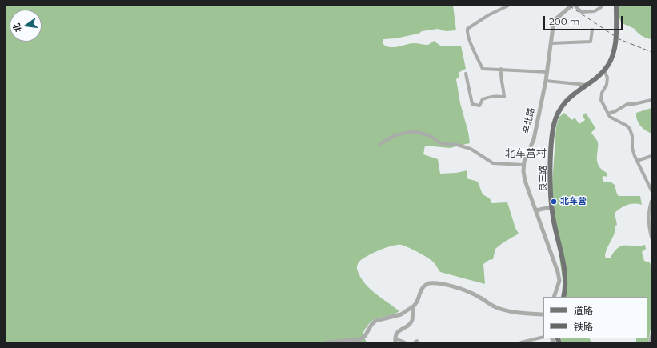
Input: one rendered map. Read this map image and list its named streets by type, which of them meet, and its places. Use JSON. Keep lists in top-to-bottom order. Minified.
{"streets":{"main road":["良三路"],"street":["辛北路"]},"districts":["北车营村"],"places":["北车营"],"legend":["道路","铁路"],"scale_bar":"200 m","north":"left"}
